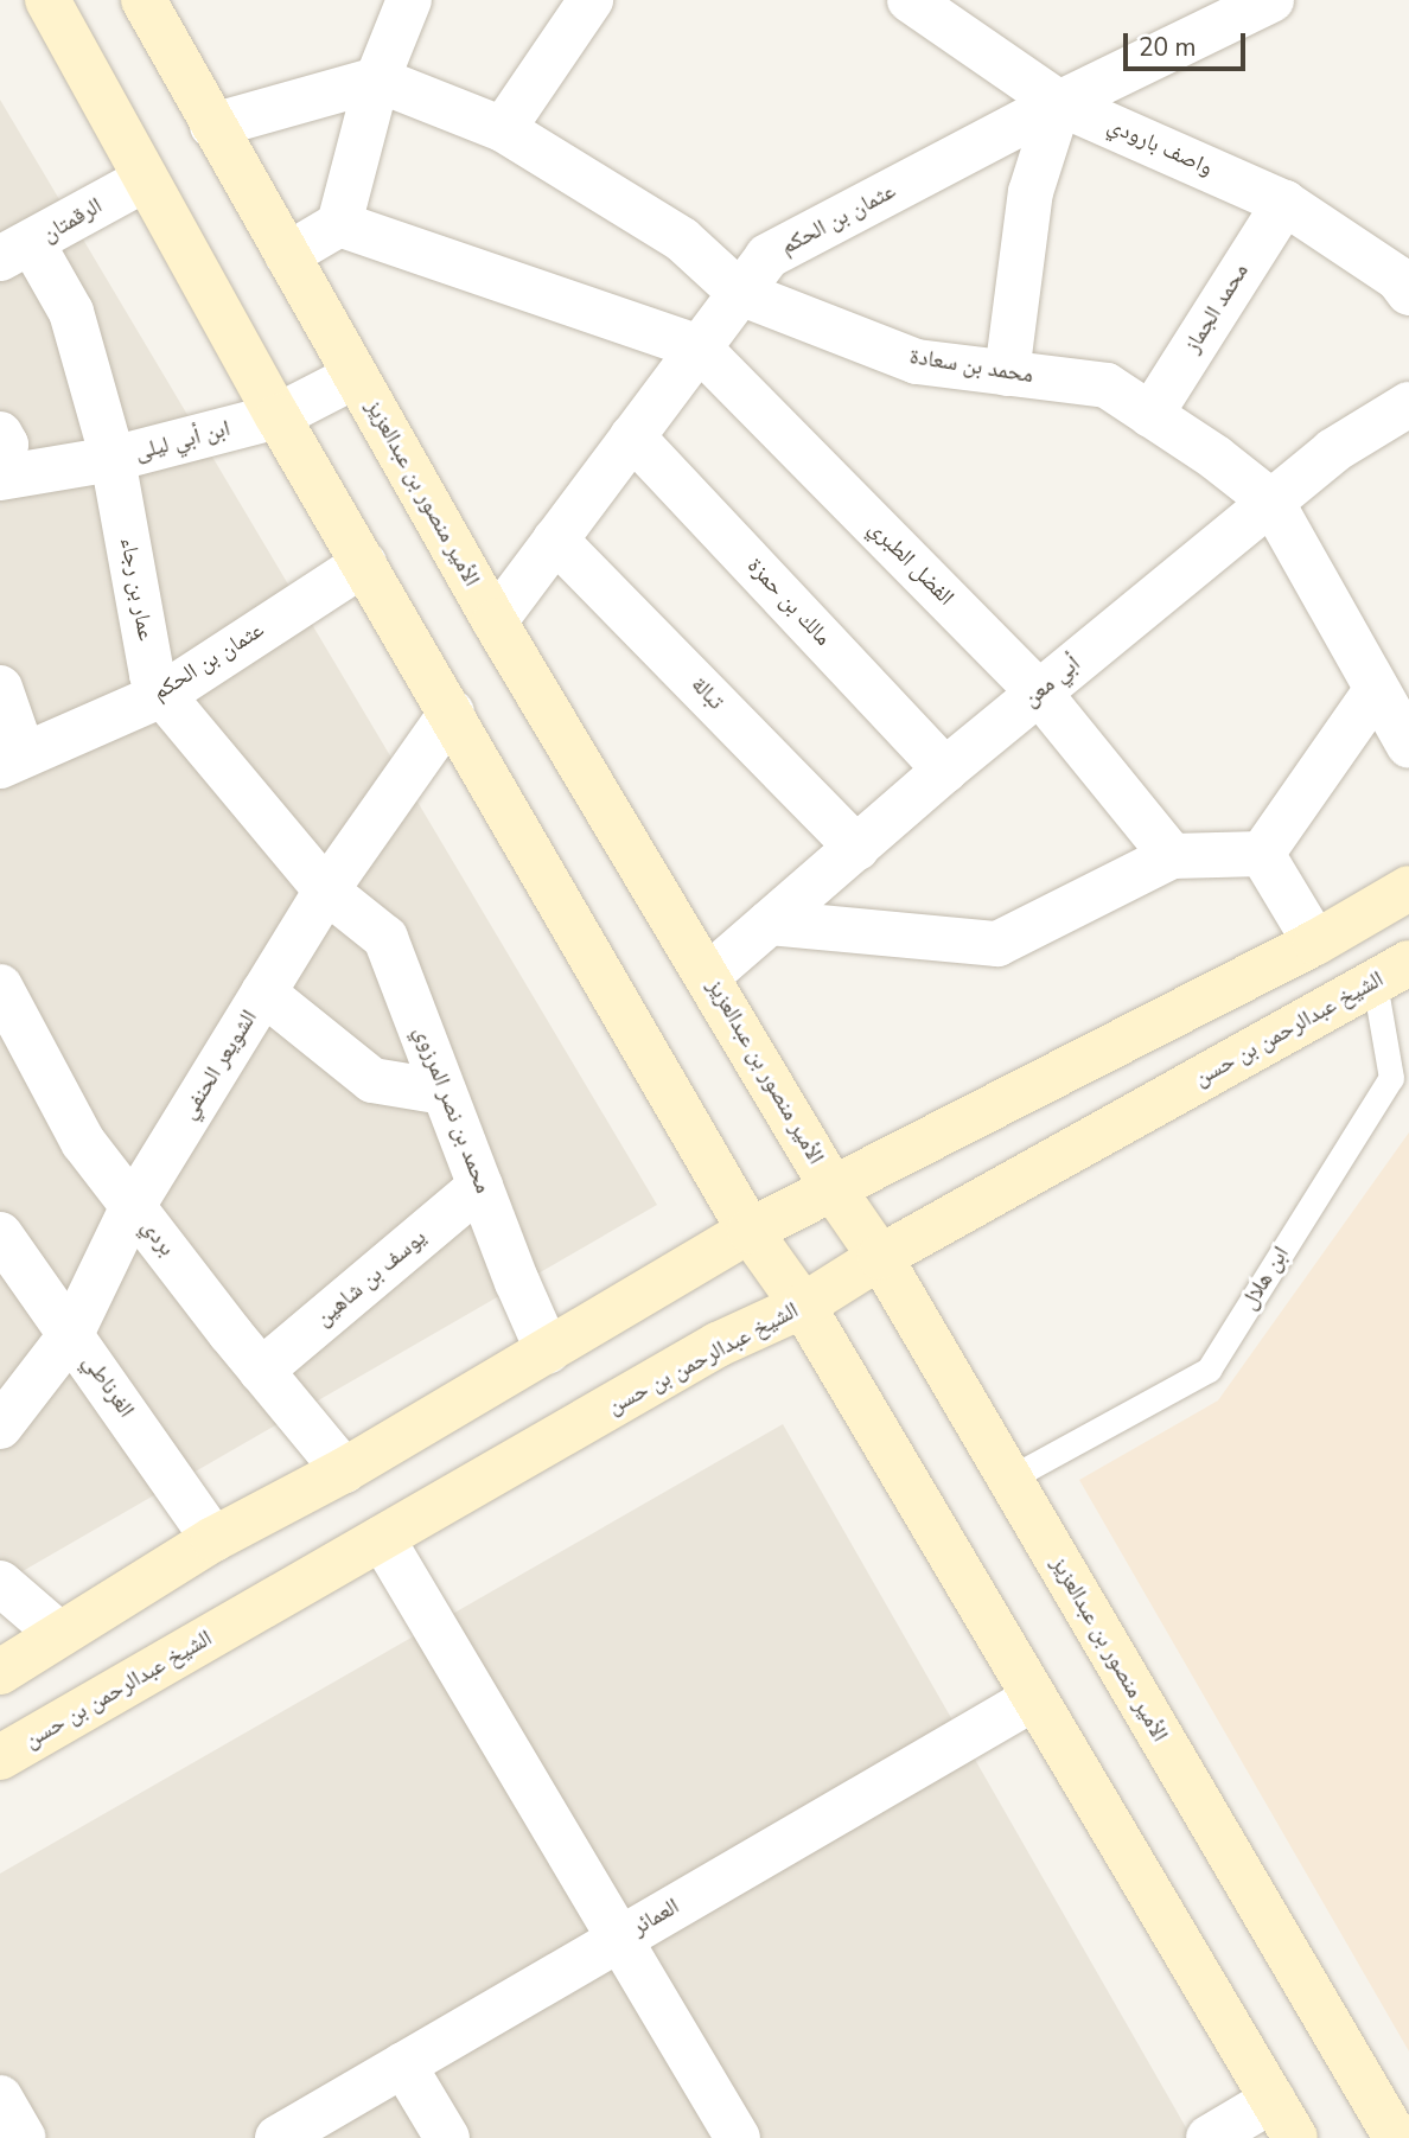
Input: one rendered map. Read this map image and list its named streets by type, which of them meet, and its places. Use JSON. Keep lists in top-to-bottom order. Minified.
{"streets":{"street":["واصف بارودي","عثمان بن الحكم","الرقمتان","محمد الجماز","محمد بن سعادة","ابن أبي ليلى","الأمير منصور بن عبدالعزيز","الفضل الطبري","عمار بن رجاء","مالك بن حمزة","أبي معن","تبالة","الشيخ عبدالرحمن بن حسن","الشويعر الحنفي","محمد بن نصر المرزوي","بردي","يوسف بن شاهين","الغرناطي","العمائر"],"lane":["ابن هلال"]},"crossings":[["واصف بارودي","عثمان بن الحكم"],["واصف بارودي","محمد الجماز"],["عثمان بن الحكم","محمد بن سعادة"],["عثمان بن الحكم","الأمير منصور بن عبدالعزيز"],["عثمان بن الحكم","الفضل الطبري"],["عثمان بن الحكم","عمار بن رجاء"],["عثمان بن الحكم","مالك بن حمزة"],["عثمان بن الحكم","تبالة"],["الرقمتان","عمار بن رجاء"],["محمد الجماز","محمد بن سعادة"],["محمد بن سعادة","أبي معن"],["ابن أبي ليلى","الأمير منصور بن عبدالعزيز"],["ابن أبي ليلى","عمار بن رجاء"],["الأمير منصور بن عبدالعزيز","أبي معن"],["الأمير منصور بن عبدالعزيز","الشيخ عبدالرحمن بن حسن"],["الأمير منصور بن عبدالعزيز","ابن هلال"],["الفضل الطبري","أبي معن"],["عمار بن رجاء","الشويعر الحنفي"],["عمار بن رجاء","محمد بن نصر المرزوي"],["مالك بن حمزة","أبي معن"],["أبي معن","تبالة"],["الشيخ عبدالرحمن بن حسن","ابن هلال"],["الشويعر الحنفي","محمد بن نصر المرزوي"],["الشويعر الحنفي","بردي"],["الشويعر الحنفي","الغرناطي"],["محمد بن نصر المرزوي","يوسف بن شاهين"],["بردي","يوسف بن شاهين"]],"scale_bar":"20 m"}
